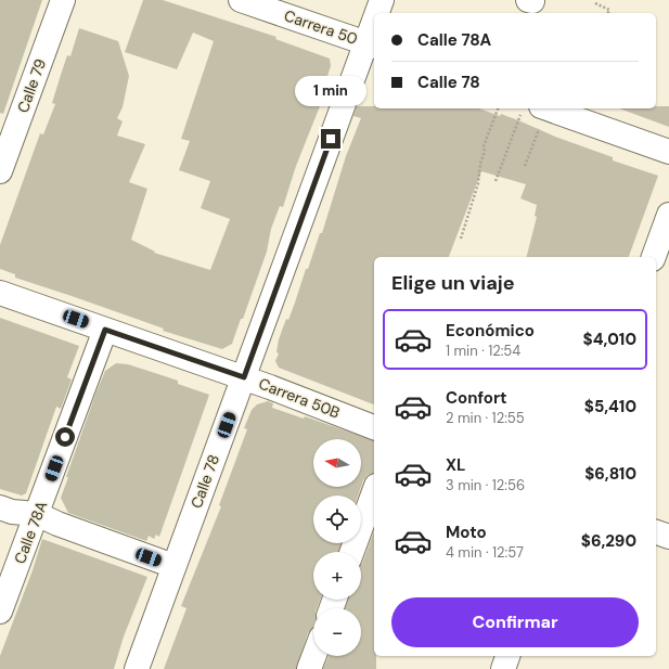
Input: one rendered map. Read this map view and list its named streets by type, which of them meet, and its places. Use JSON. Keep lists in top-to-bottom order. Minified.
{"streets":{"street":["Carrera 50","Calle 79","Carrera 50B","Calle 78","Calle 78A"]},"crossings":[["Carrera 50","Calle 78"],["Carrera 50B","Calle 78"],["Carrera 50B","Calle 78A"]],"north":"left","page":{"banner":["Calle 78A","Calle 78"],"bubble":"1 min","heading":"Elige un viaje","list":[{"name":"Económico","note":"1 min · 12:54","value":"$4,010"},{"name":"Confort","note":"2 min · 12:55","value":"$5,410"},{"name":"XL","note":"3 min · 12:56","value":"$6,810"},{"name":"Moto","note":"4 min · 12:57","value":"$6,290"}],"map_buttons":["+","−"],"buttons":"Confirmar"}}
